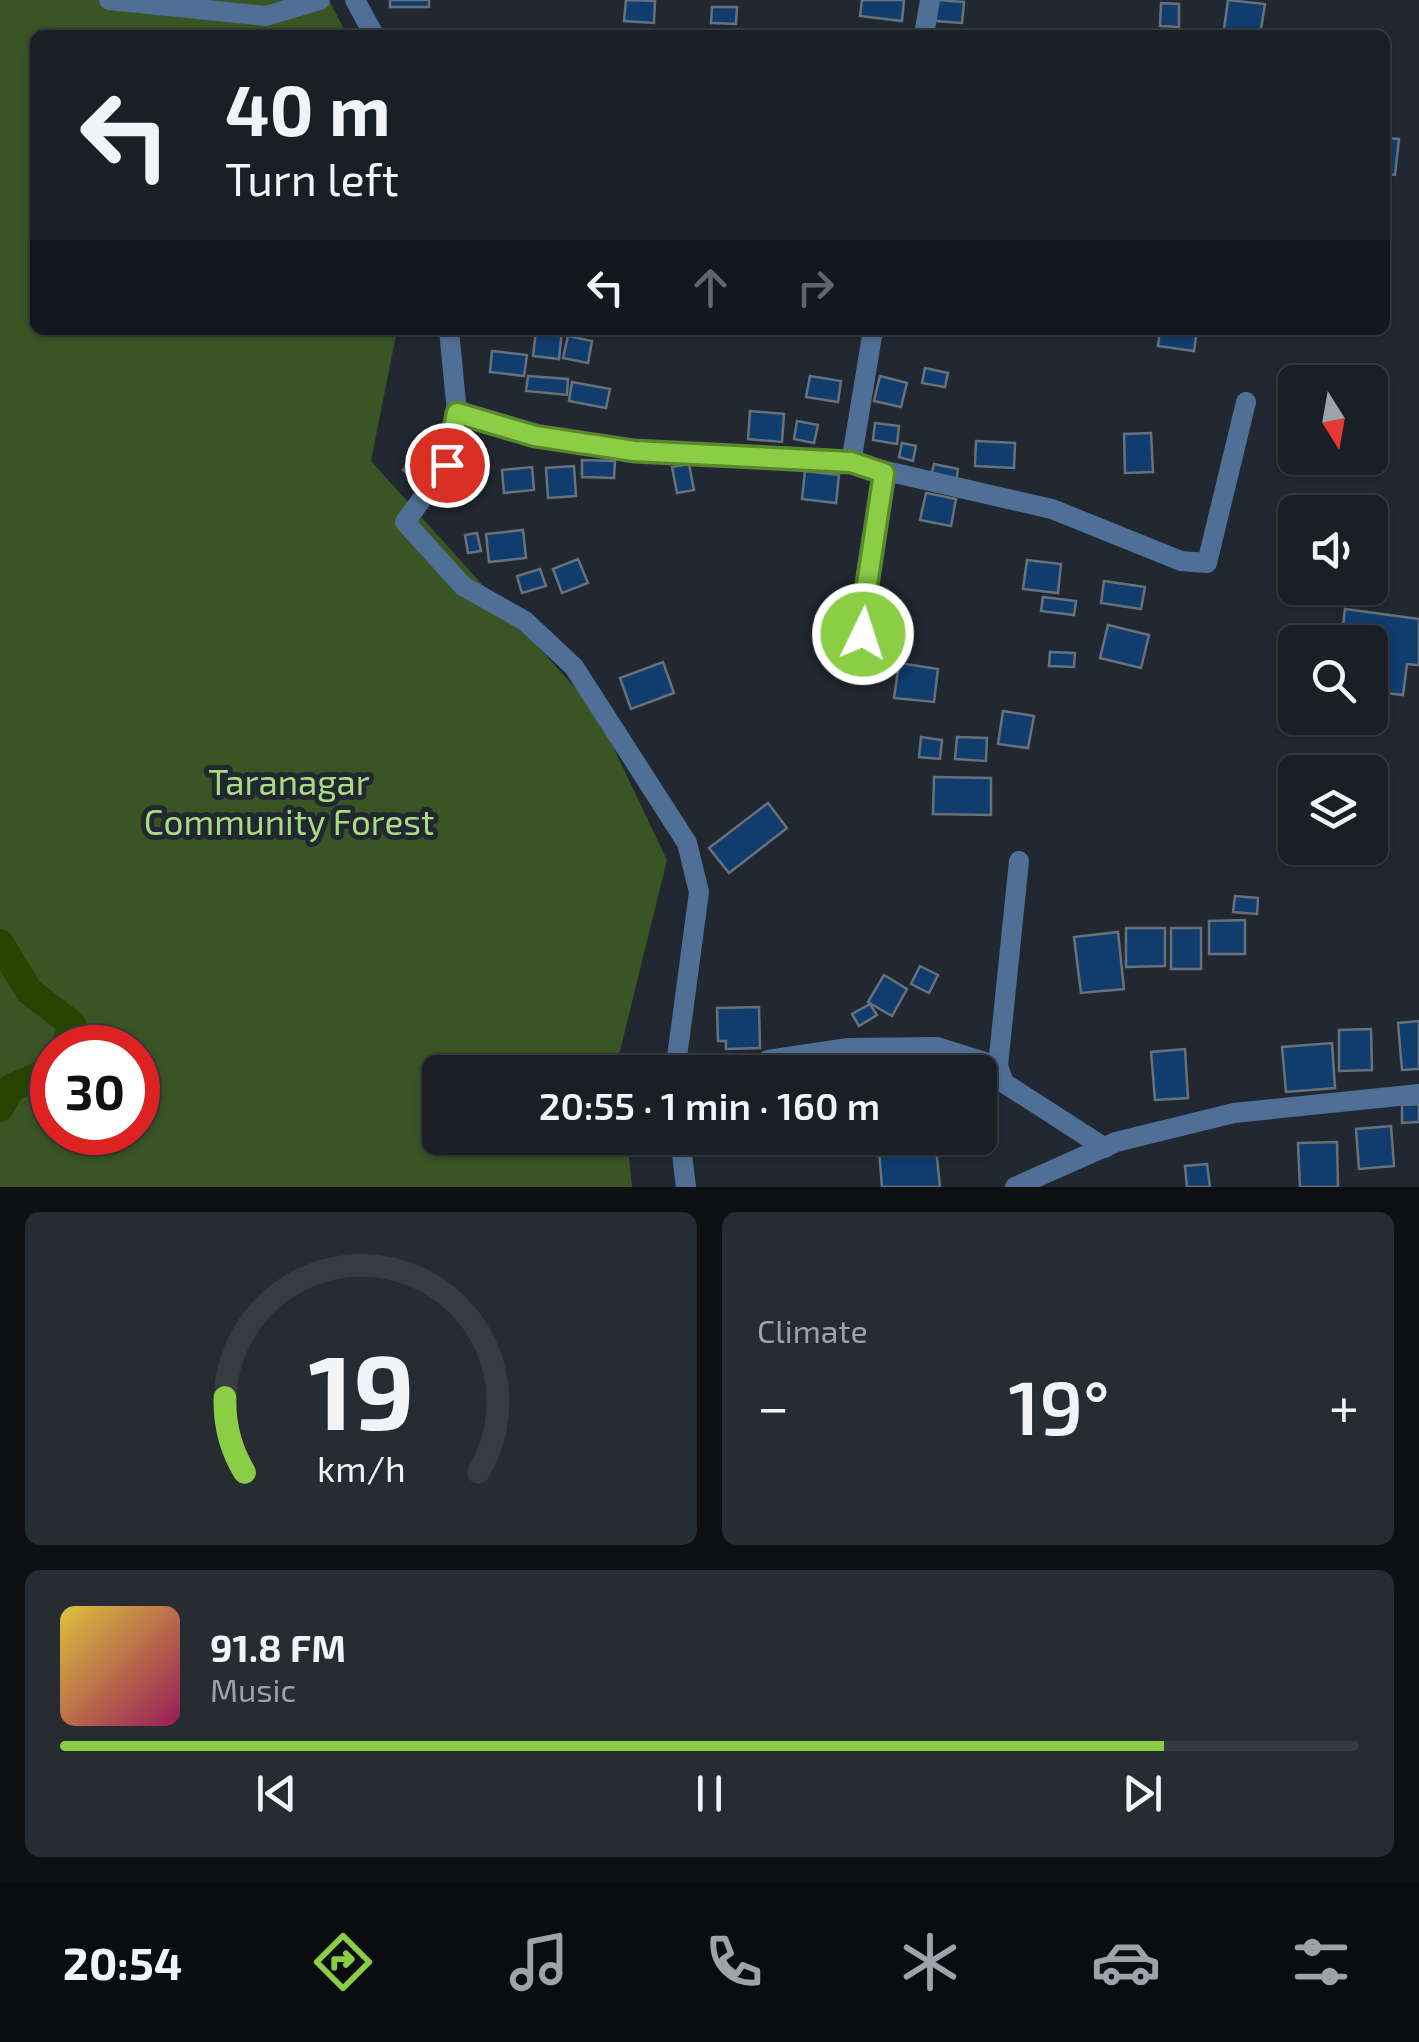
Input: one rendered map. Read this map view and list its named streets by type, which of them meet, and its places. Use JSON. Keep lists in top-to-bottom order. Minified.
{"parks":["Taranagar Community Forest"],"north":"bottom","page":{"turn":["40 m","Turn left"],"limit":"30","trip":"20:55 · 1 min · 160 m","tile":"Climate","heat":["−","19°","+"],"song":["91.8 FM","Music"],"tabs":"20:54","gauge":["19","km/h"]}}
